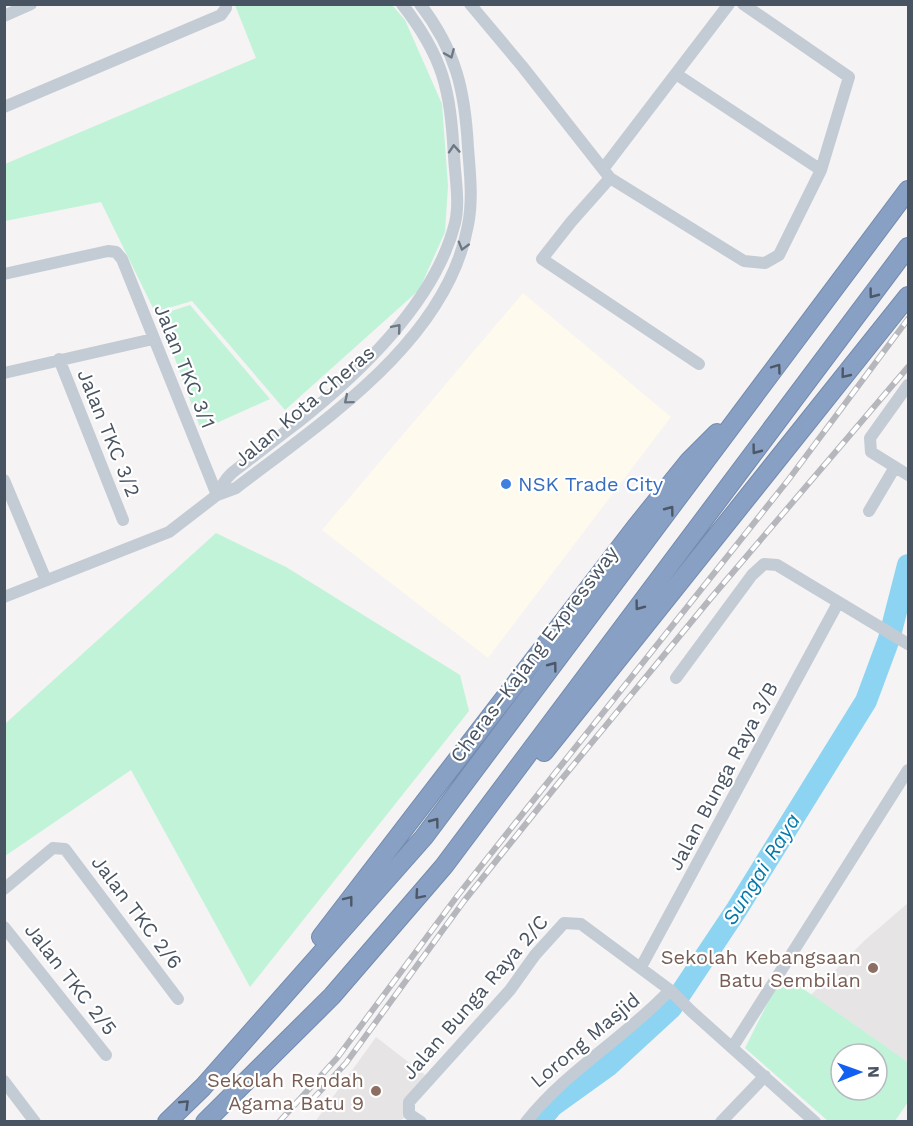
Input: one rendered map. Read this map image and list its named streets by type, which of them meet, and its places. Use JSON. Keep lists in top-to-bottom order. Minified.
{"streets":{"highway":["Cheras–Kajang Expressway"],"street":["Jalan TKC 3/1","Jalan Kota Cheras","Jalan TKC 3/2","Jalan Bunga Raya 3/B","Jalan TKC 2/6","Jalan TKC 2/5","Jalan Bunga Raya 2/C","Lorong Masjid"]},"crossings":[["Jalan TKC 3/1","Jalan Kota Cheras"],["Jalan Bunga Raya 3/B","Jalan Bunga Raya 2/C"]],"water":["Sungai Raya"],"places":["NSK Trade City","Sekolah Kebangsaan Batu Sembilan","Sekolah Rendah Agama Batu 9"],"north":"right"}
